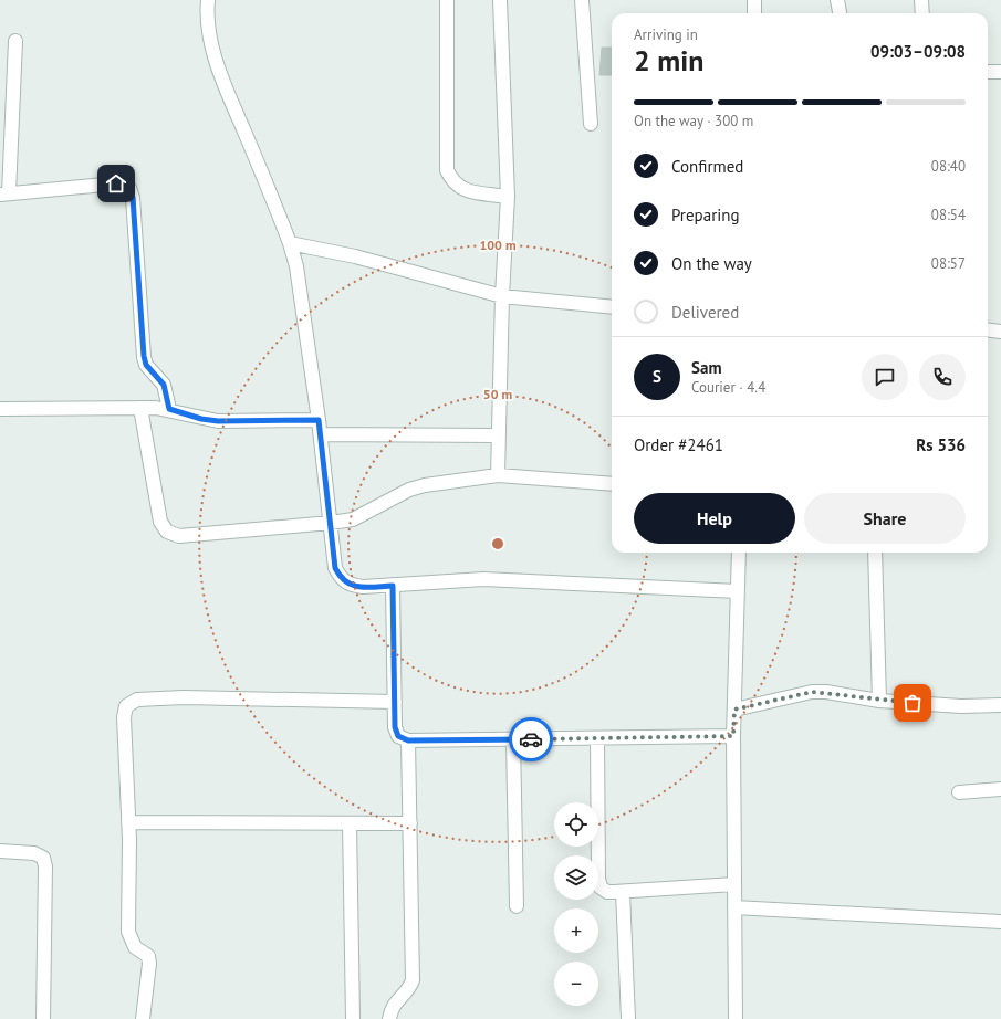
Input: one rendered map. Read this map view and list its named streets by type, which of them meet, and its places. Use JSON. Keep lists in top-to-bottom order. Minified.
{"page":{"heading":["2 min","Arriving in","09:03–09:08"],"panel":["Sam","Courier · 4.4","Order #2461","Rs 536"],"bar":"On the way · 300 m","list":[["Confirmed","08:40"],["Preparing","08:54"],["On the way","08:57"],"Delivered"],"round":"S","buttons":["Help","Share"],"map_buttons":["+","−"]},"rings":["100 m","50 m"]}
